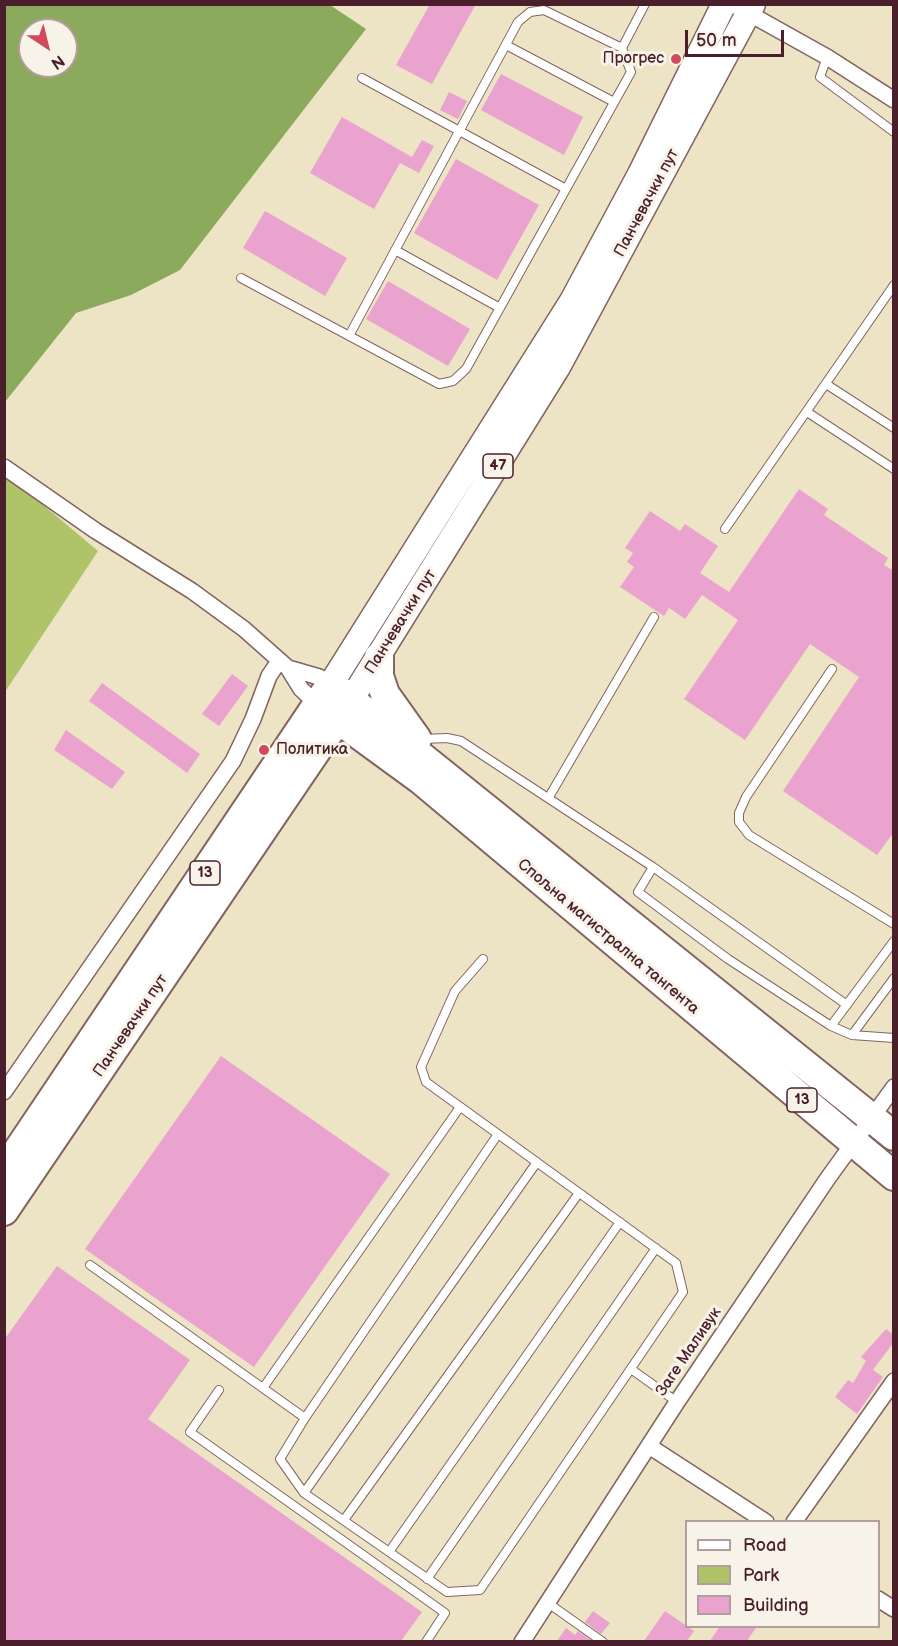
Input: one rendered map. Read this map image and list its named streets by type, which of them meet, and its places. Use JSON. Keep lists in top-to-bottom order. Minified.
{"streets":{"highway":["Панчевачки пут","13","Спољна магистрална тангента"],"main road":["47"],"street":["Заге Маливук"]},"crossings":[["Панчевачки пут","Спољна магистрална тангента"],["Спољна магистрална тангента","Заге Маливук"]],"places":["Прогрес","Политика"],"legend":["Road","Park","Building"],"scale_bar":"50 m","north":"bottom right"}
